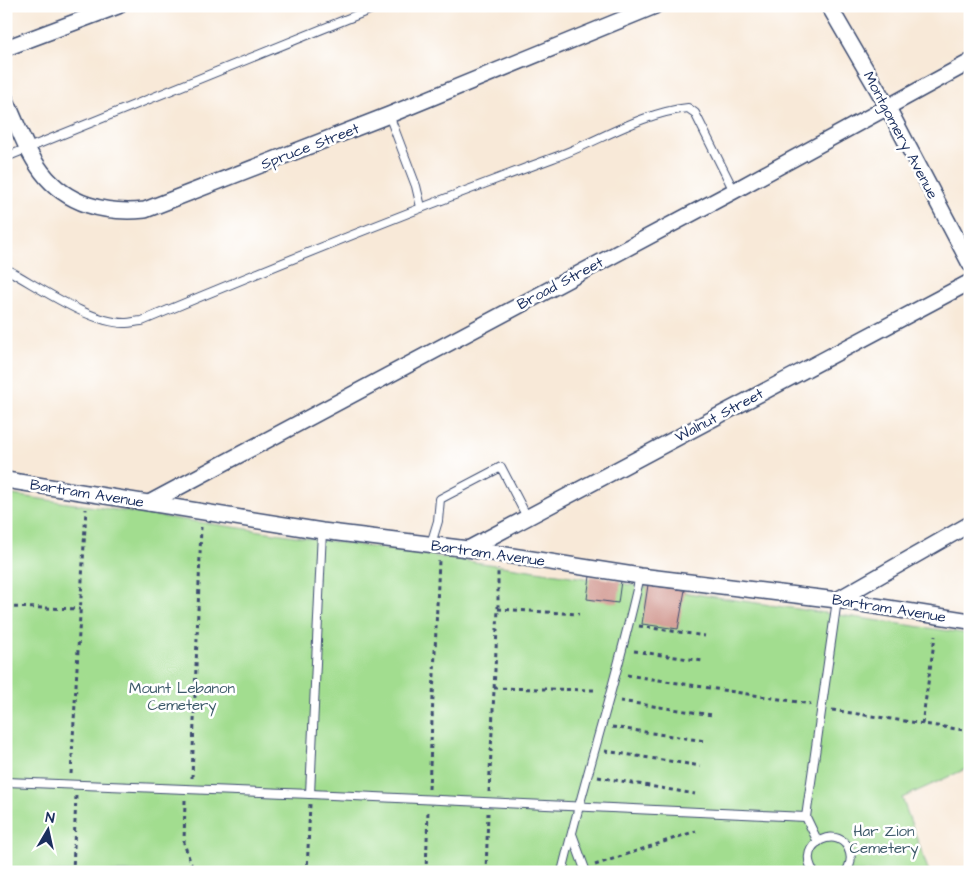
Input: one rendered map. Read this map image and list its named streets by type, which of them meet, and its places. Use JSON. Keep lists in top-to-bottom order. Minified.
{"streets":{"street":["Montgomery Avenue","Spruce Street","Broad Street","Walnut Street","Bartram Avenue"]},"crossings":[["Montgomery Avenue","Broad Street"],["Broad Street","Bartram Avenue"],["Walnut Street","Bartram Avenue"]],"parks":["Mount Lebanon Cemetery","Har Zion Cemetery"],"north":"top"}
